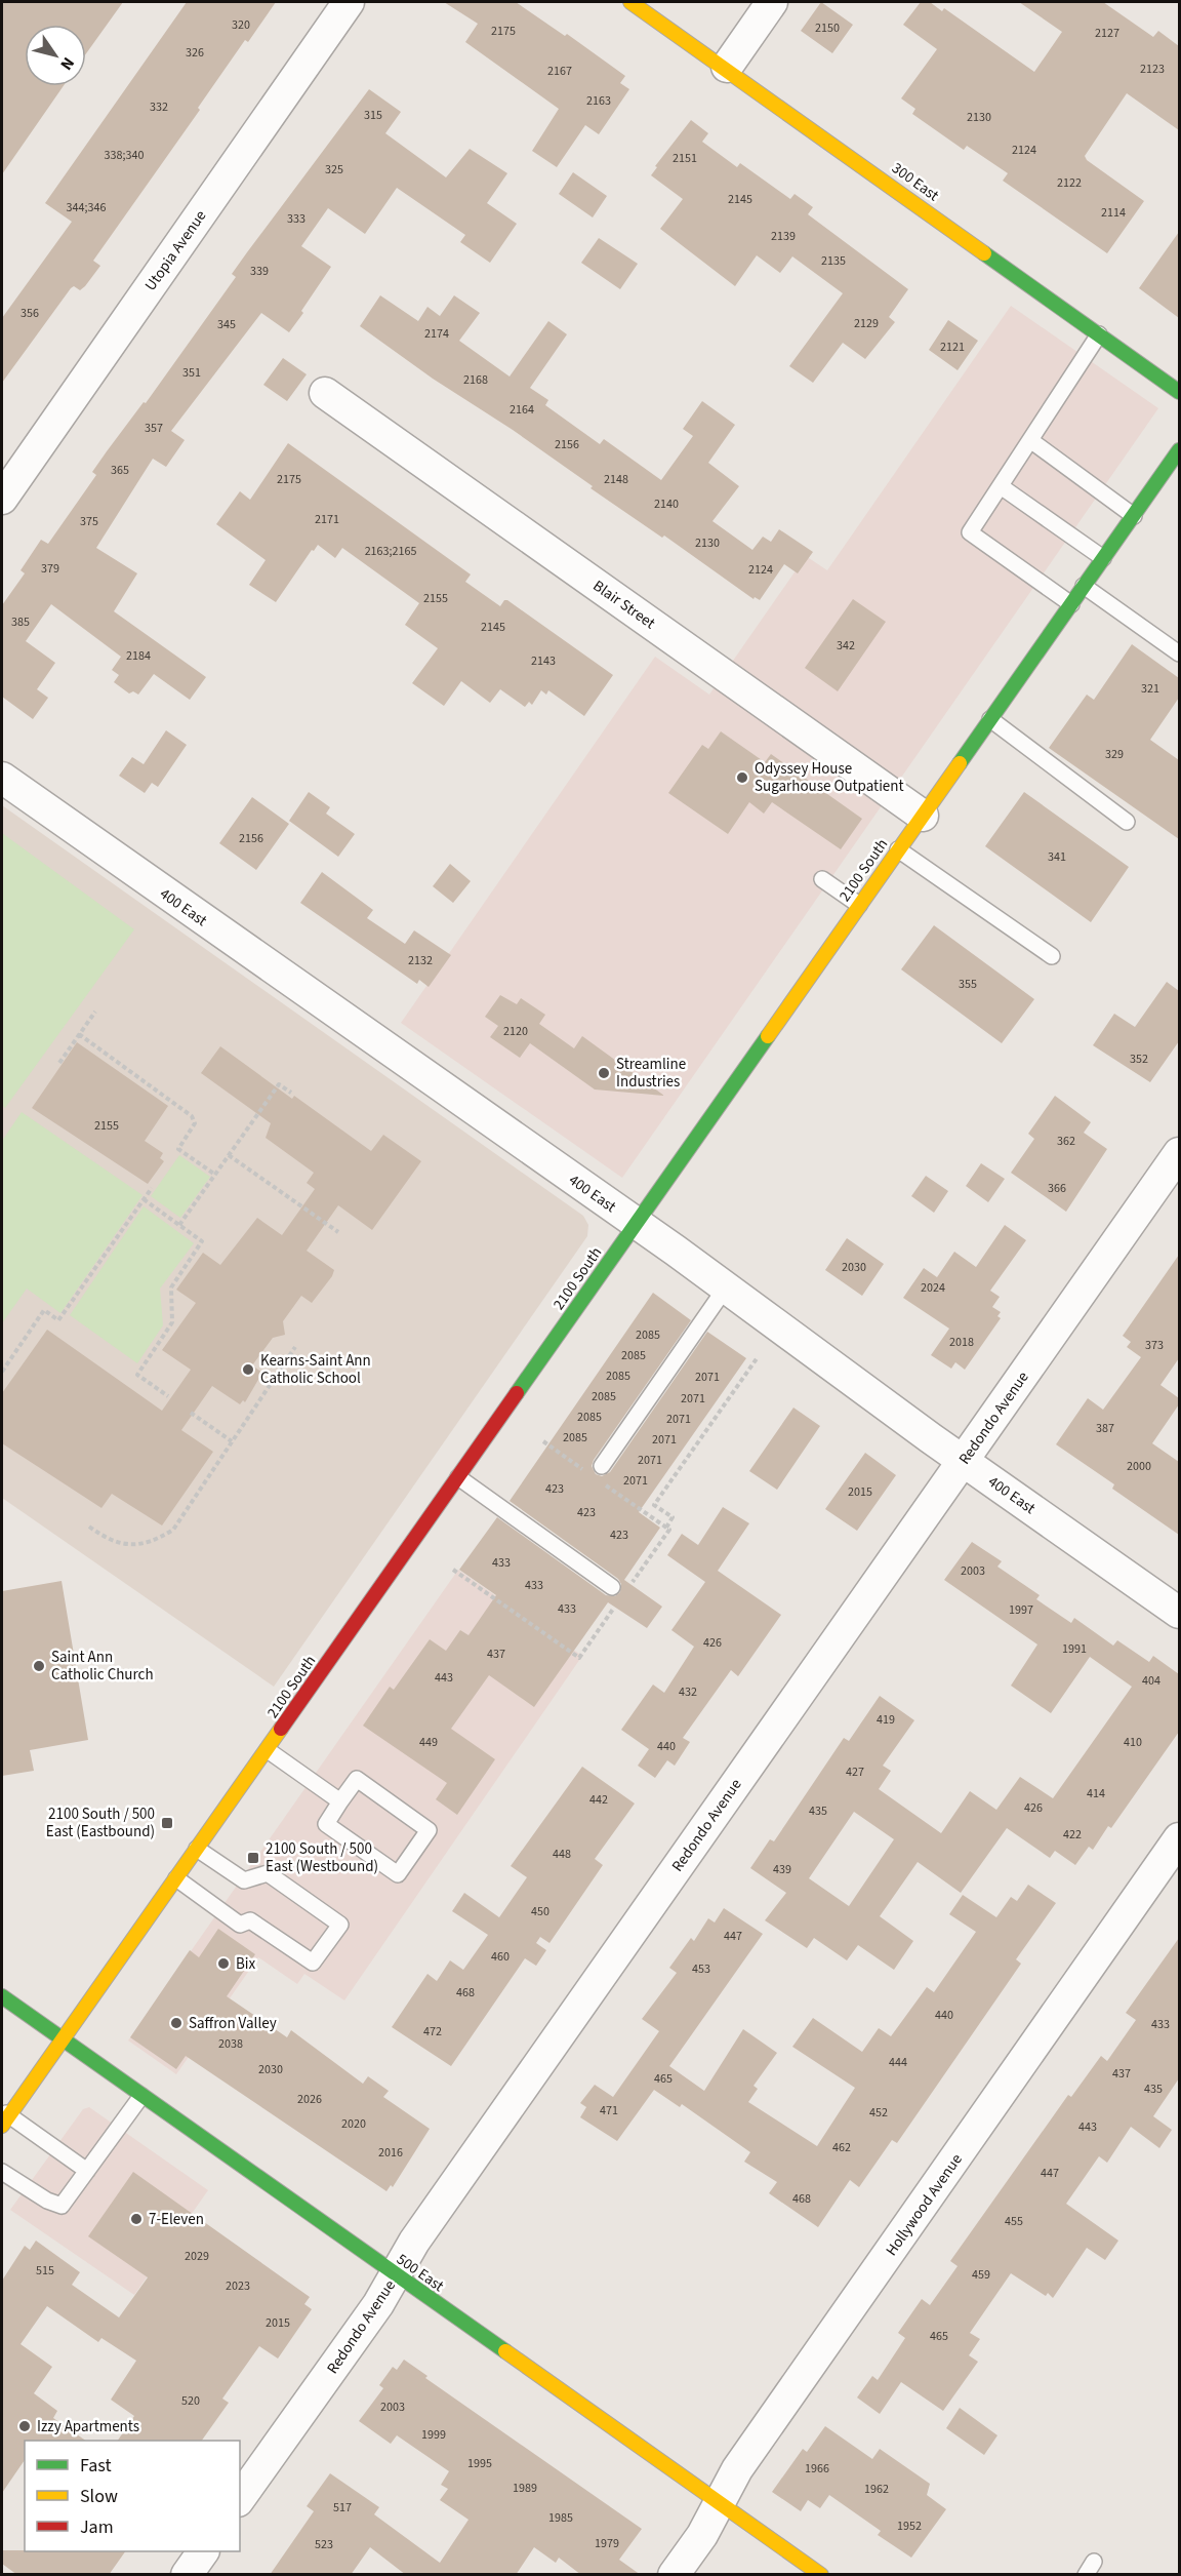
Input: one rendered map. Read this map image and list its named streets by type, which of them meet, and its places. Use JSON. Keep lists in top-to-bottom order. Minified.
{"streets":{"main road":["300 East","2100 South","500 East"],"street":["Utopia Avenue","Blair Street","400 East","Redondo Avenue","Hollywood Avenue"]},"crossings":[["Blair Street","2100 South"],["2100 South","400 East"],["2100 South","500 East"],["400 East","Redondo Avenue"],["Redondo Avenue","500 East"],["Hollywood Avenue","500 East"]],"places":{"other":["Odyssey House Sugarhouse Outpatient","Streamline Industries","Kearns-Saint Ann Catholic School","Saint Ann Catholic Church","Bix","Saffron Valley","7-Eleven","Izzy Apartments"],"transit":["2100 South / 500 East (Eastbound)","2100 South / 500 East (Westbound)"]},"house_numbers":["320","2150","2175","2127","326","2123","2167","2163","332","315","2130","2124","338;340","2151","325","2122","2145","344;346","2114","333","2139","2135","339","356","2129","345","2174","2121","351","2168","2164","357","2156","365","2175","2148","2140","2171","375","2130","2163;2165","379","2124","2155","385","2145","342","2184","2143","321","329","2156","341","2132","355","2120","352","2155","362","366","2030","2024","2085","2018","373","2085","2085","2071","2085","2071","2085","2071","387","2085","2071","2071","2000","2071","423","2015","423","423","433","2003","433","433","1997","426","1991","437","443","404","432","419","449","410","440","427","414","442","426","435","422","448","439","450","447","460","453","468","440","433","472","2038","444","2030","437","465","435","2026","471","452","2020","443","462","2016","447","468","455","2029","515","459","2023","2015","465","520","2003","1999","1995","1966","1989","1962","517","1985","1952","1979","523"],"legend":["Fast","Slow","Jam"],"north":"bottom right"}
